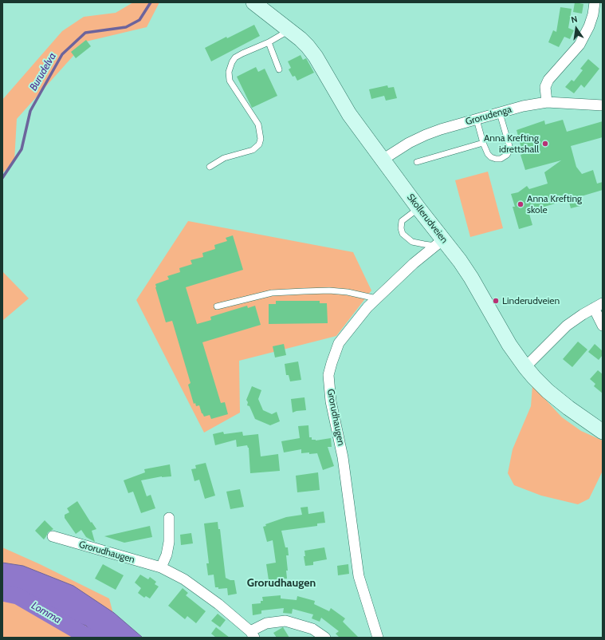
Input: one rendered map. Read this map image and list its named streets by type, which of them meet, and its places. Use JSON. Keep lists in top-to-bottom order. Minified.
{"streets":{"street":["Grorudenga","Skollerudveien","Grorudhaugen"]},"crossings":[["Grorudenga","Skollerudveien"],["Skollerudveien","Grorudhaugen"]],"districts":["Grorudhaugen"],"water":["Burudelva","Lomma"],"places":["Anna Krefting idrettshall","Anna Krefting skole","Linderudveien"],"north":"top"}
